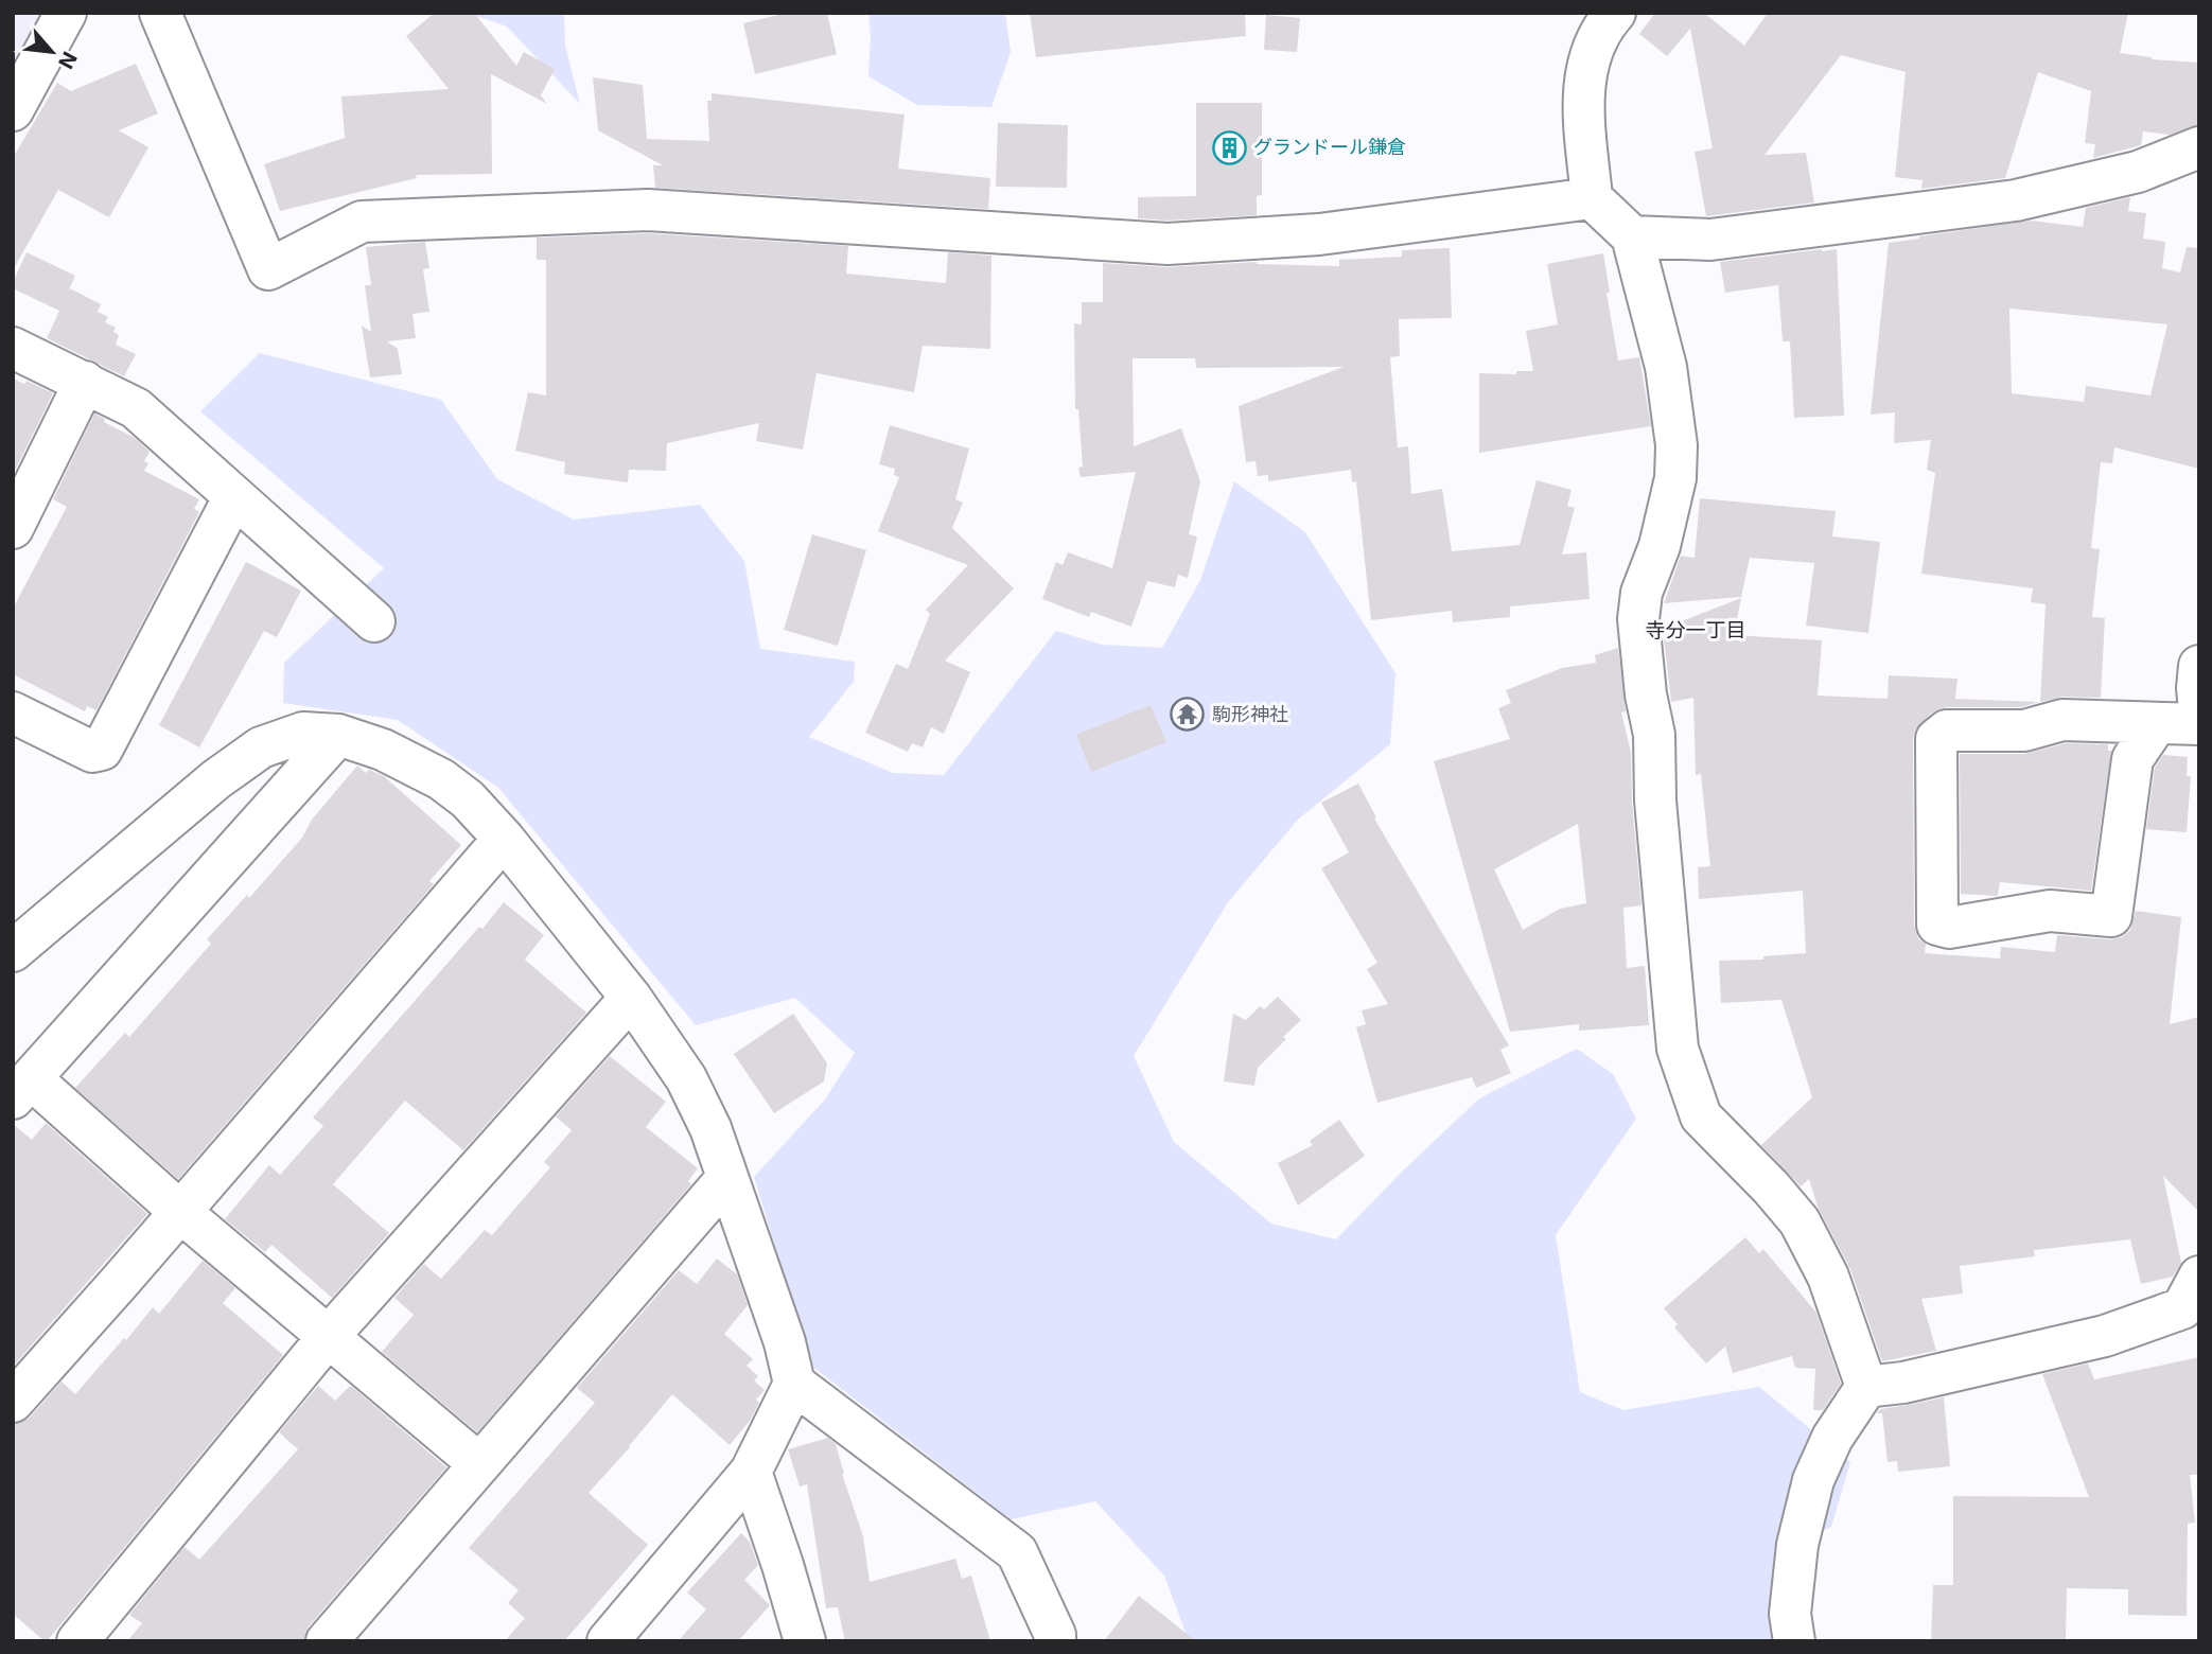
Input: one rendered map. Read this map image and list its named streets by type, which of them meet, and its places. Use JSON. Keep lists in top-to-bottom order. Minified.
{"districts":["寺分一丁目"],"places":{"building":["グランドール鎌倉"],"temple":["駒形神社"]},"north":"bottom right"}
